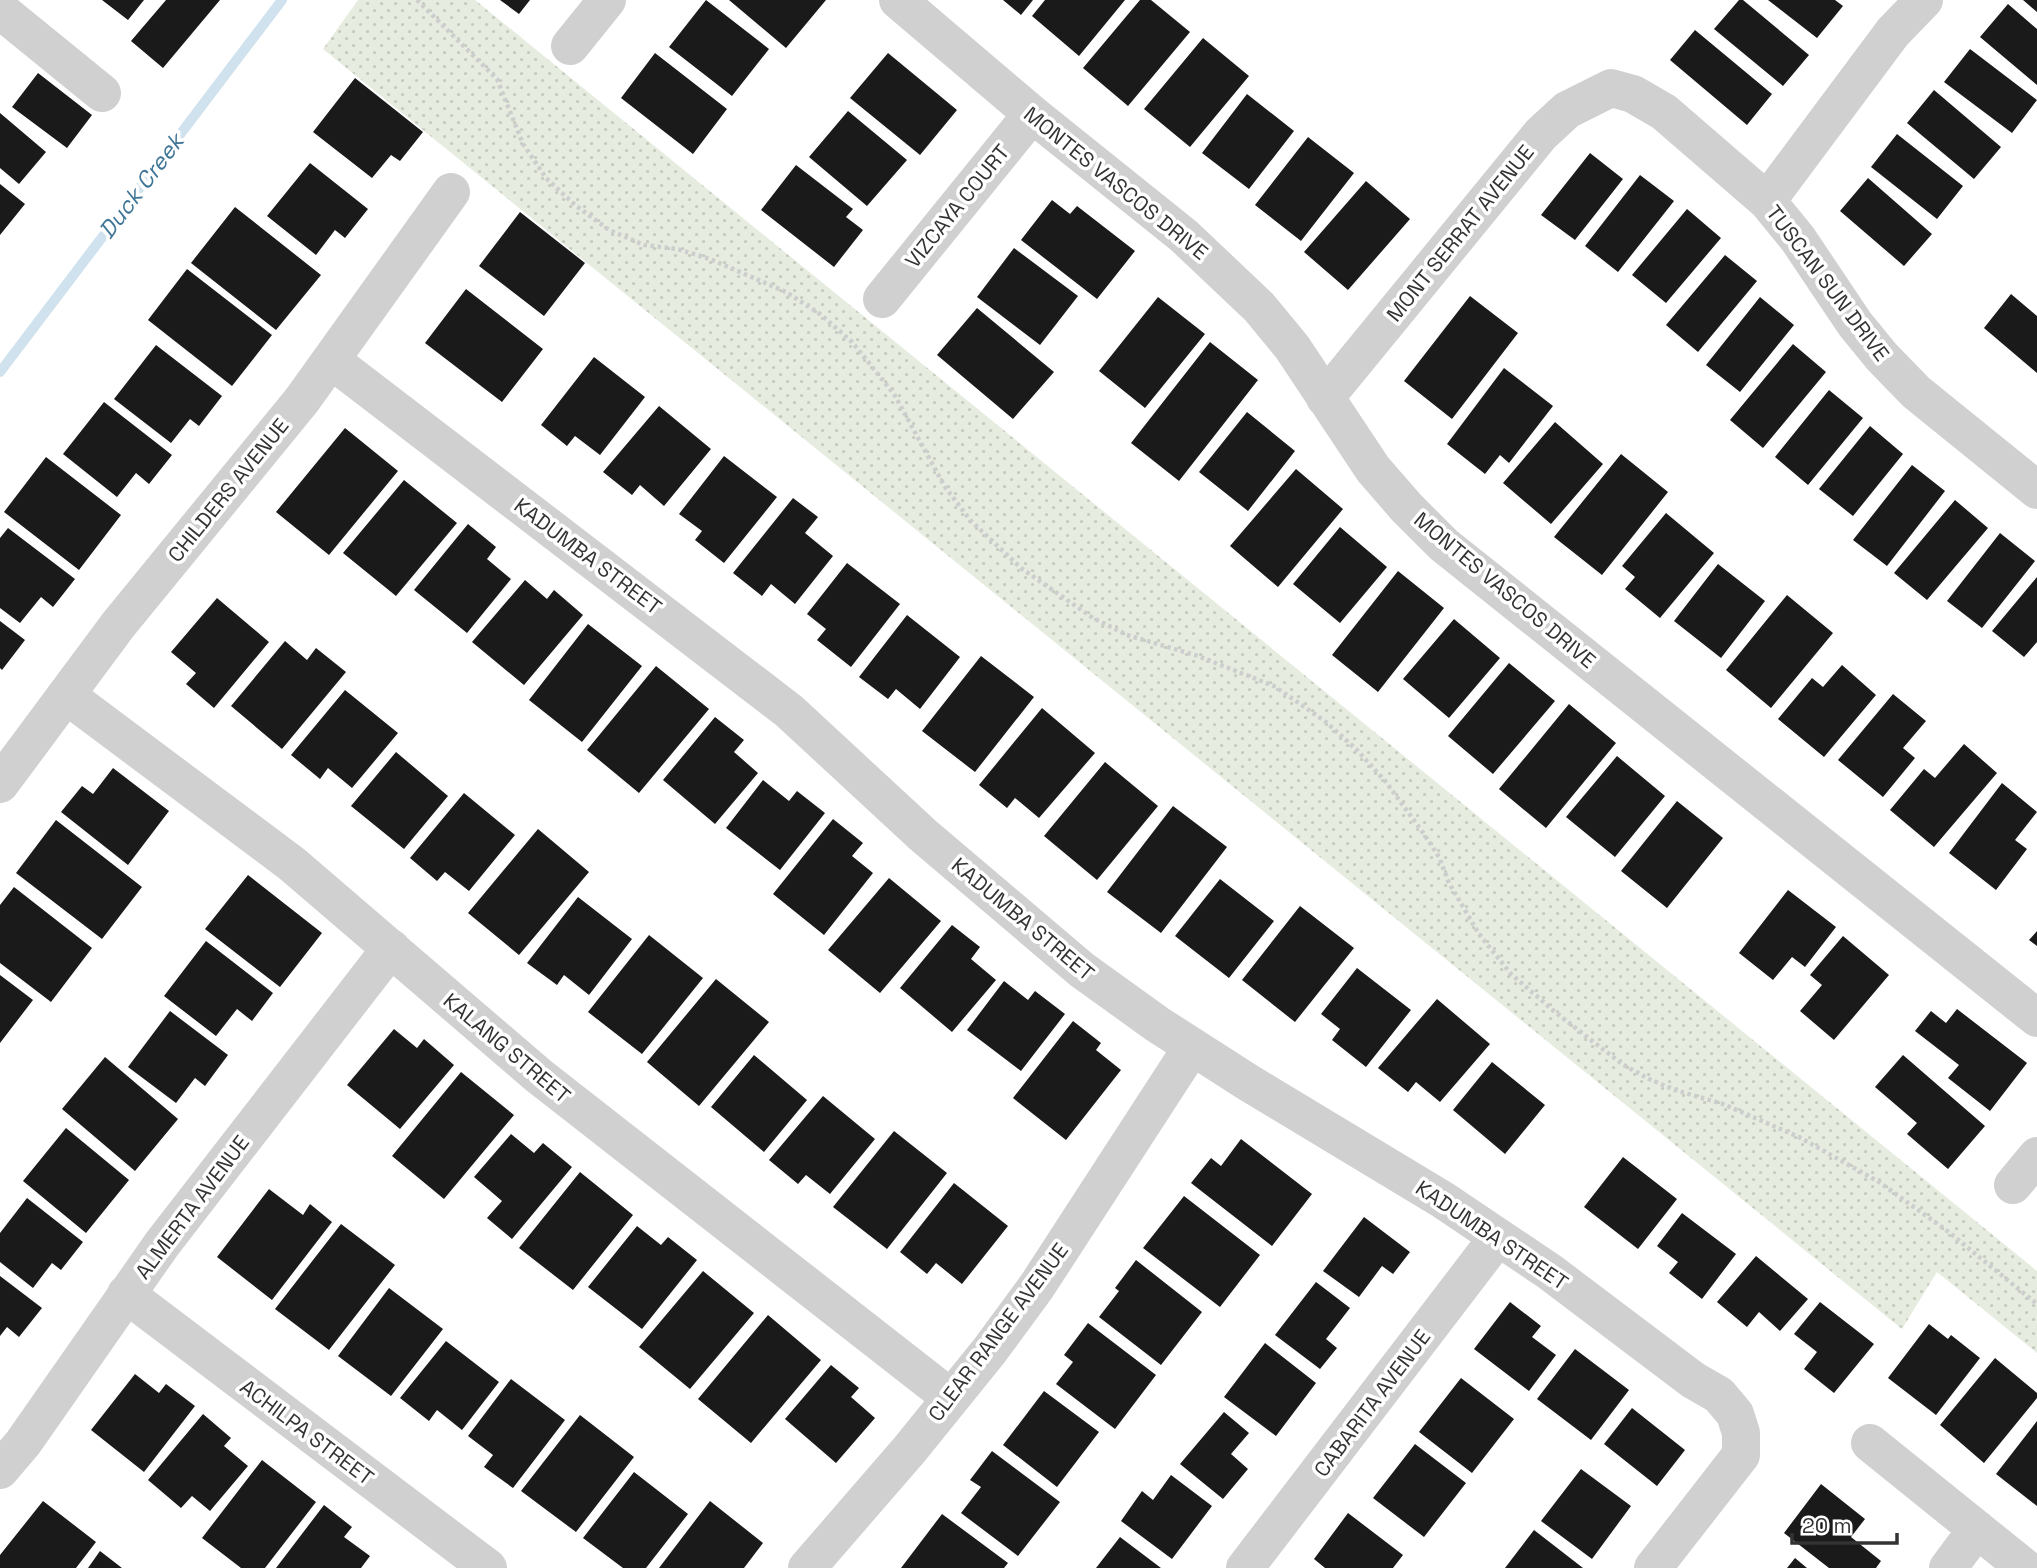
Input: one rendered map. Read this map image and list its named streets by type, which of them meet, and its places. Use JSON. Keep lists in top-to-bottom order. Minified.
{"streets":{"street":["MONTES VASCOS DRIVE","VIZCAYA COURT","MONT SERRAT AVENUE","TUSCAN SUN DRIVE","CHILDERS AVENUE","KADUMBA STREET","KALANG STREET","ALMERTA AVENUE","CLEAR RANGE AVENUE","CABARITA AVENUE","ACHILPA STREET"]},"crossings":[["MONTES VASCOS DRIVE","VIZCAYA COURT"],["MONTES VASCOS DRIVE","MONT SERRAT AVENUE"],["MONT SERRAT AVENUE","TUSCAN SUN DRIVE"],["CHILDERS AVENUE","KADUMBA STREET"],["CHILDERS AVENUE","KALANG STREET"],["KADUMBA STREET","CLEAR RANGE AVENUE"],["KADUMBA STREET","CABARITA AVENUE"],["KALANG STREET","ALMERTA AVENUE"],["KALANG STREET","CLEAR RANGE AVENUE"],["ALMERTA AVENUE","ACHILPA STREET"]],"water":["Duck Creek"],"scale_bar":"20 m"}
